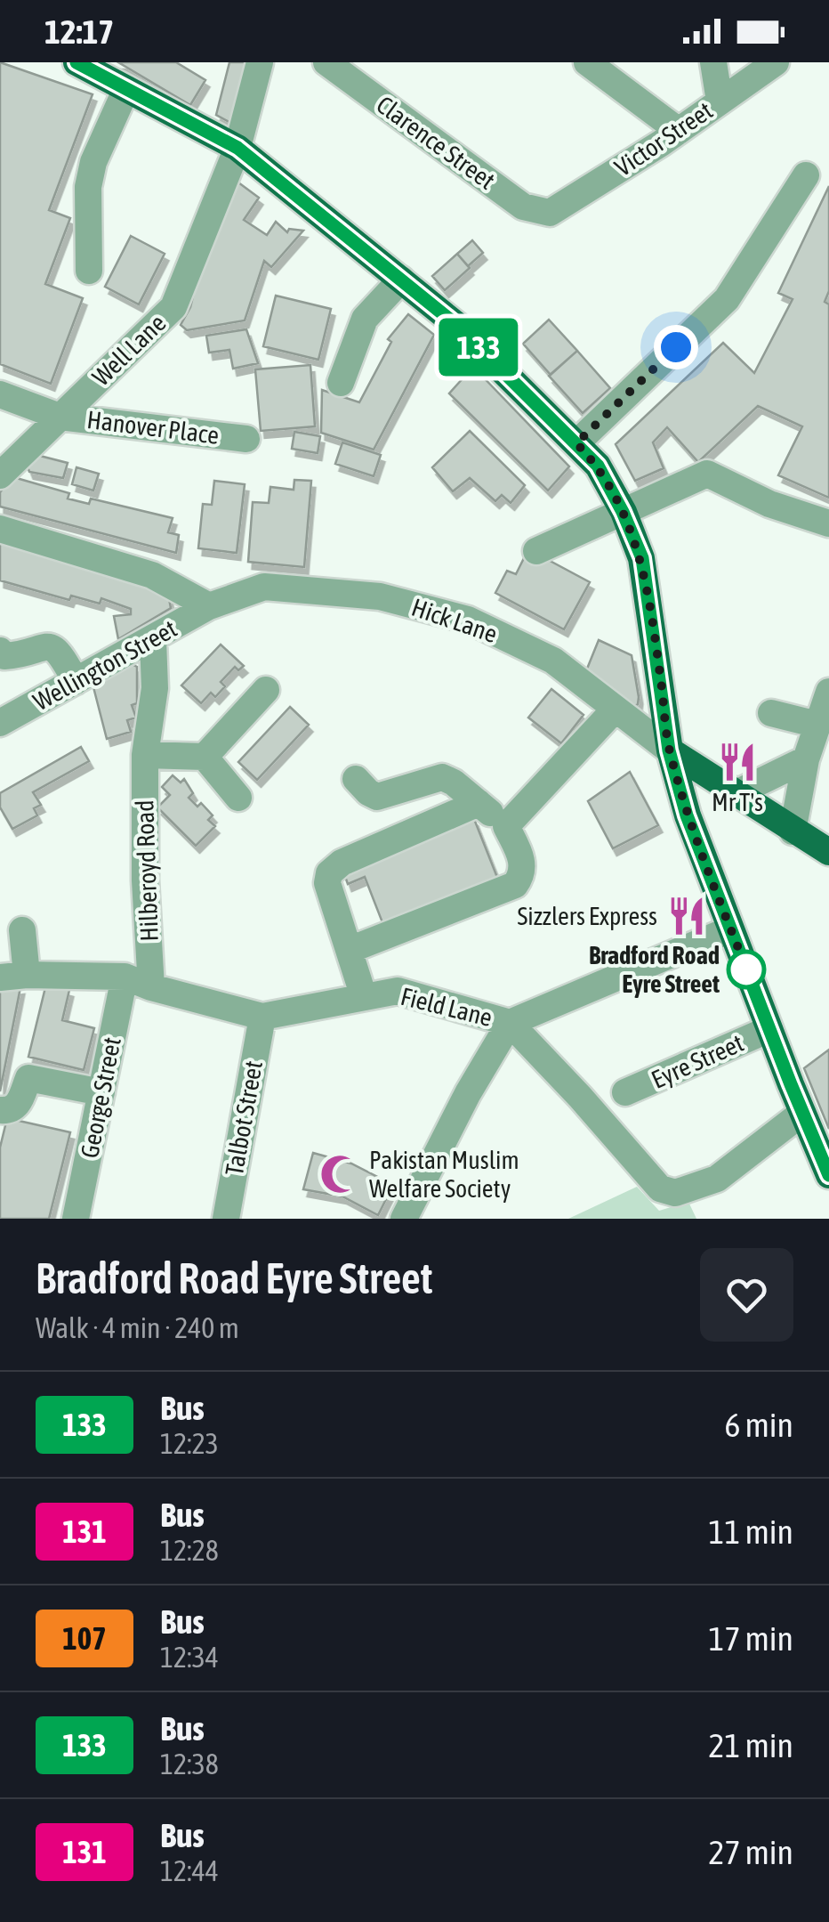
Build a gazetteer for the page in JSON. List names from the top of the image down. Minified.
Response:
{"streets":{"street":["Victor Street","Clarence Street","Well Lane","Hanover Place","Hick Lane","Wellington Street","Hilberoyd Road","Field Lane","Eyre Street","George Street","Talbot Street"]},"crossings":[["Victor Street","Clarence Street"],["Well Lane","Hanover Place"],["Hick Lane","Wellington Street"],["Wellington Street","Hilberoyd Road"],["Hilberoyd Road","Field Lane"],["Field Lane","George Street"],["Field Lane","Talbot Street"]],"places":{"restaurant":["Mr T's","Sizzlers Express"],"other":["Bradford Road Eyre Street"],"mosque":["Pakistan Muslim Welfare Society"]},"lines":["bus line 133"],"page":{"status":"12:17","on_map":"133","heading":["Bradford Road Eyre Street","Walk · 4 min · 240 m"],"list":[{"mark":"133","name":"Bus","note":"12:23","value":"6 min"},{"mark":"131","name":"Bus","note":"12:28","value":"11 min"},{"mark":"107","name":"Bus","note":"12:34","value":"17 min"},{"mark":"133","name":"Bus","note":"12:38","value":"21 min"},{"mark":"131","name":"Bus","note":"12:44","value":"27 min"}]}}
